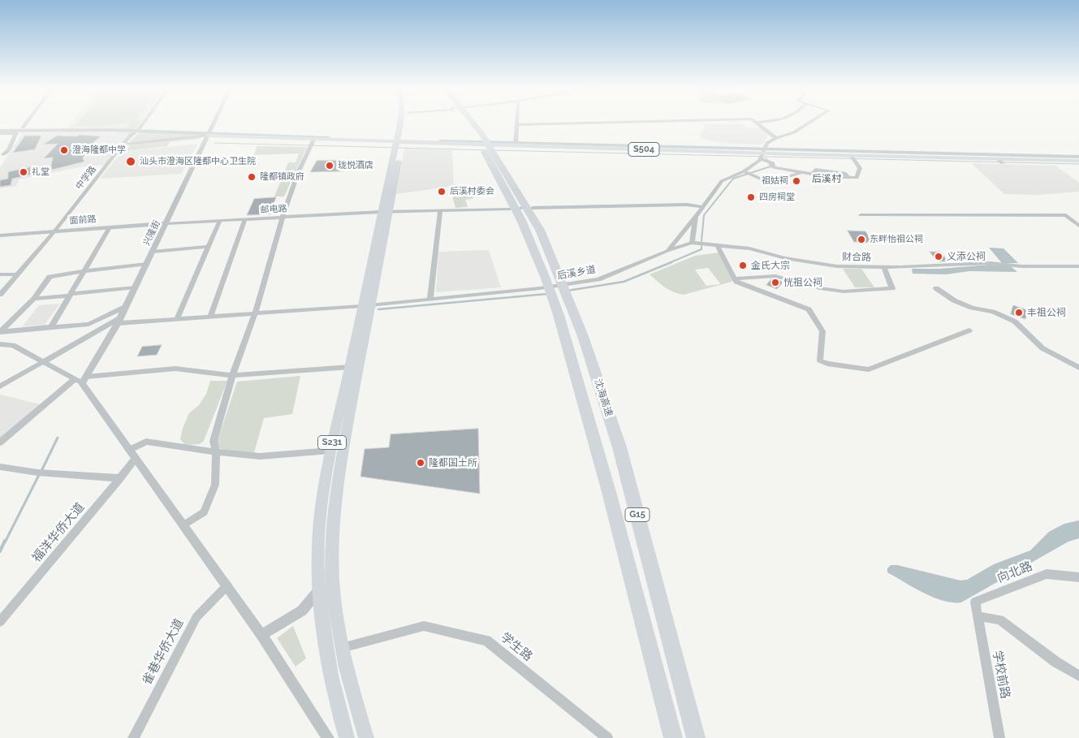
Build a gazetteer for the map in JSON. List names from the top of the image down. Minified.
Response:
{"streets":{"highway":["沈海高速","G15"],"main road":["S504","S231"],"street":["中学路","邮电路","面前路","兴隆街","财合路","后溪乡道","福洋华侨大道","向北路","学生路","雀巷华侨大道","学校前路"]},"crossings":[["S504","兴隆街"],["S504","后溪乡道"],["S504","S231"],["中学路","面前路"],["邮电路","面前路"],["邮电路","兴隆街"],["邮电路","S231"],["面前路","兴隆街"],["后溪乡道","S231"],["S231","学生路"],["向北路","学校前路"]],"districts":["后溪村"],"places":["澄海隆都中学","汕头市澄海区隆都中心卫生院","珑悦酒店","礼堂","隆都镇政府","祖姑祠","后溪村委会","四房祠堂","东畔怡祖公祠","义添公祠","金氏大宗","恍祖公祠","丰祖公祠","隆都国土所"]}
